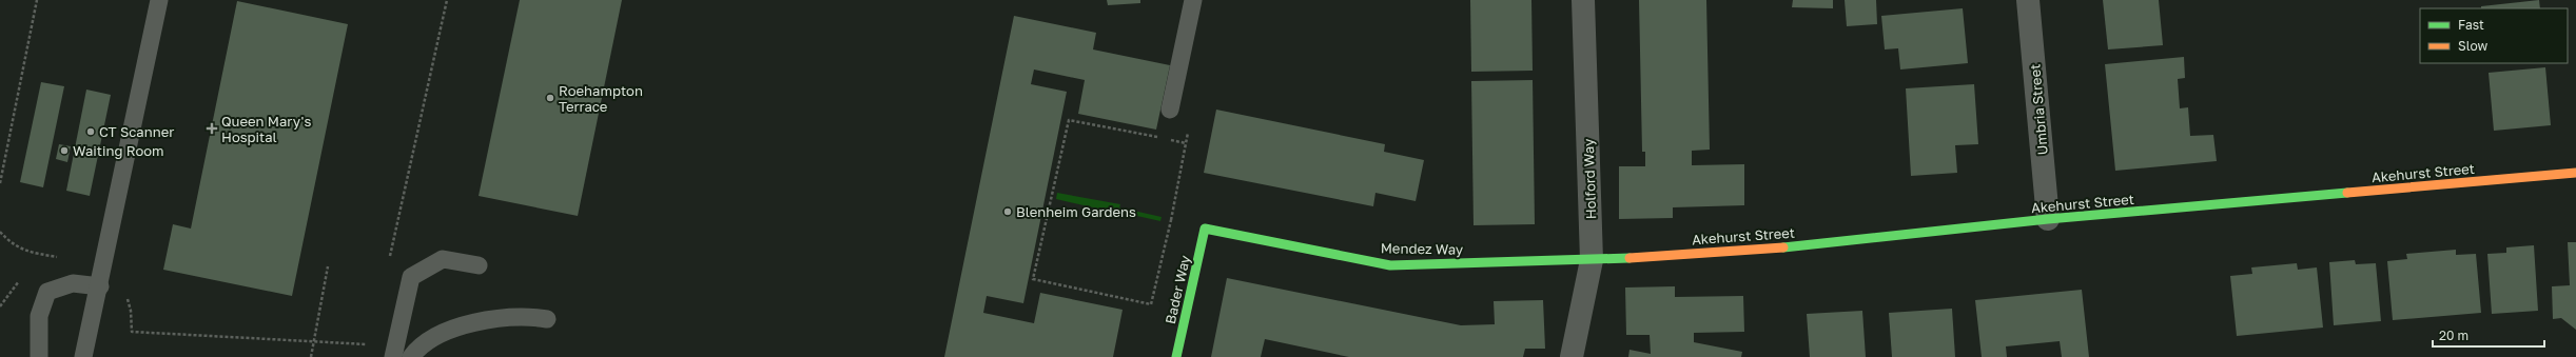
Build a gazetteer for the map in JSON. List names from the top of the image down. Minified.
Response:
{"streets":{"street":["Umbria Street","Akehurst Street","Holford Way","Mendez Way","Bader Way"]},"crossings":[["Umbria Street","Akehurst Street"],["Akehurst Street","Holford Way"],["Akehurst Street","Mendez Way"],["Holford Way","Mendez Way"],["Mendez Way","Bader Way"]],"places":{"other":["Roehampton Terrace","CT Scanner","Waiting Room","Blenheim Gardens"],"health":["Queen Mary's Hospital"]},"legend":["Fast","Slow"],"scale_bar":"20 m"}
